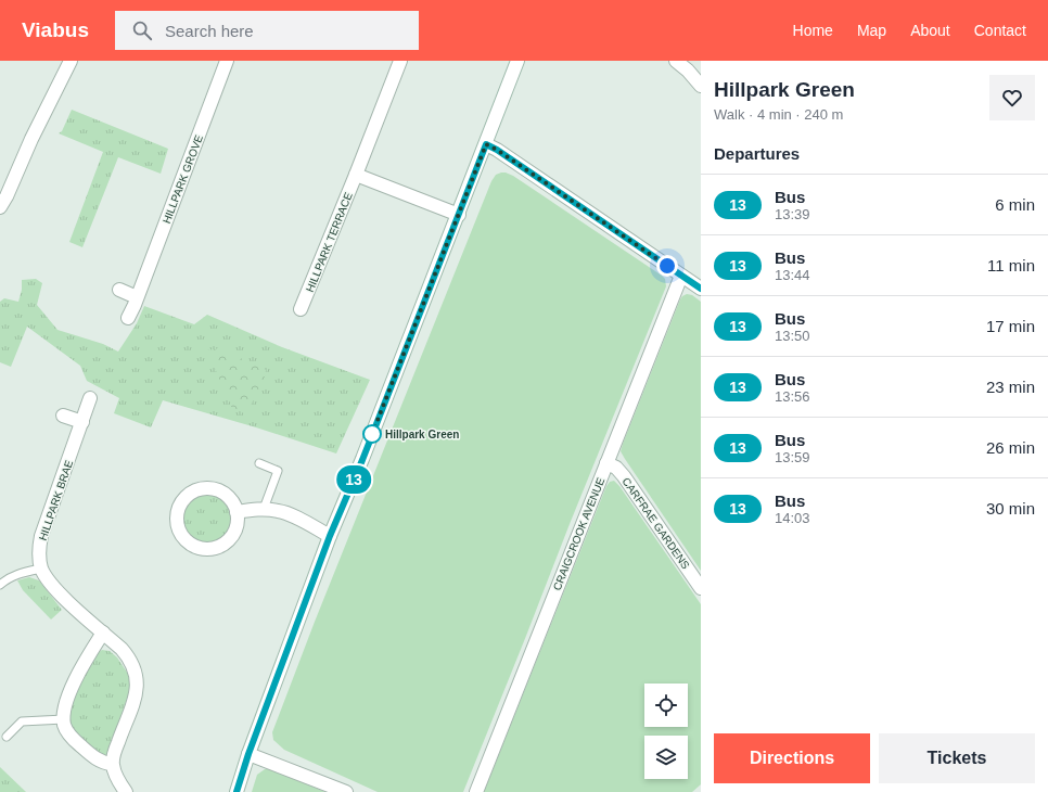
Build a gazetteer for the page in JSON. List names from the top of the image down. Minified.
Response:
{"streets":{"street":["HILLPARK GROVE","HILLPARK TERRACE","HILLPARK BRAE","CARFRAE GARDENS","CRAIGCROOK AVENUE"]},"crossings":[["CARFRAE GARDENS","CRAIGCROOK AVENUE"]],"places":["Hillpark Green"],"lines":["bus line 13"],"page":{"header":"Viabus","search":"Search here","nav":["Home","Map","About","Contact"],"on_map":"13","heading":[["Hillpark Green","Walk · 4 min · 240 m"],"Departures"],"list":[{"mark":"13","name":"Bus","note":"13:39","value":"6 min"},{"mark":"13","name":"Bus","note":"13:44","value":"11 min"},{"mark":"13","name":"Bus","note":"13:50","value":"17 min"},{"mark":"13","name":"Bus","note":"13:56","value":"23 min"},{"mark":"13","name":"Bus","note":"13:59","value":"26 min"},{"mark":"13","name":"Bus","note":"14:03","value":"30 min"}],"buttons":["Directions","Tickets"]}}
